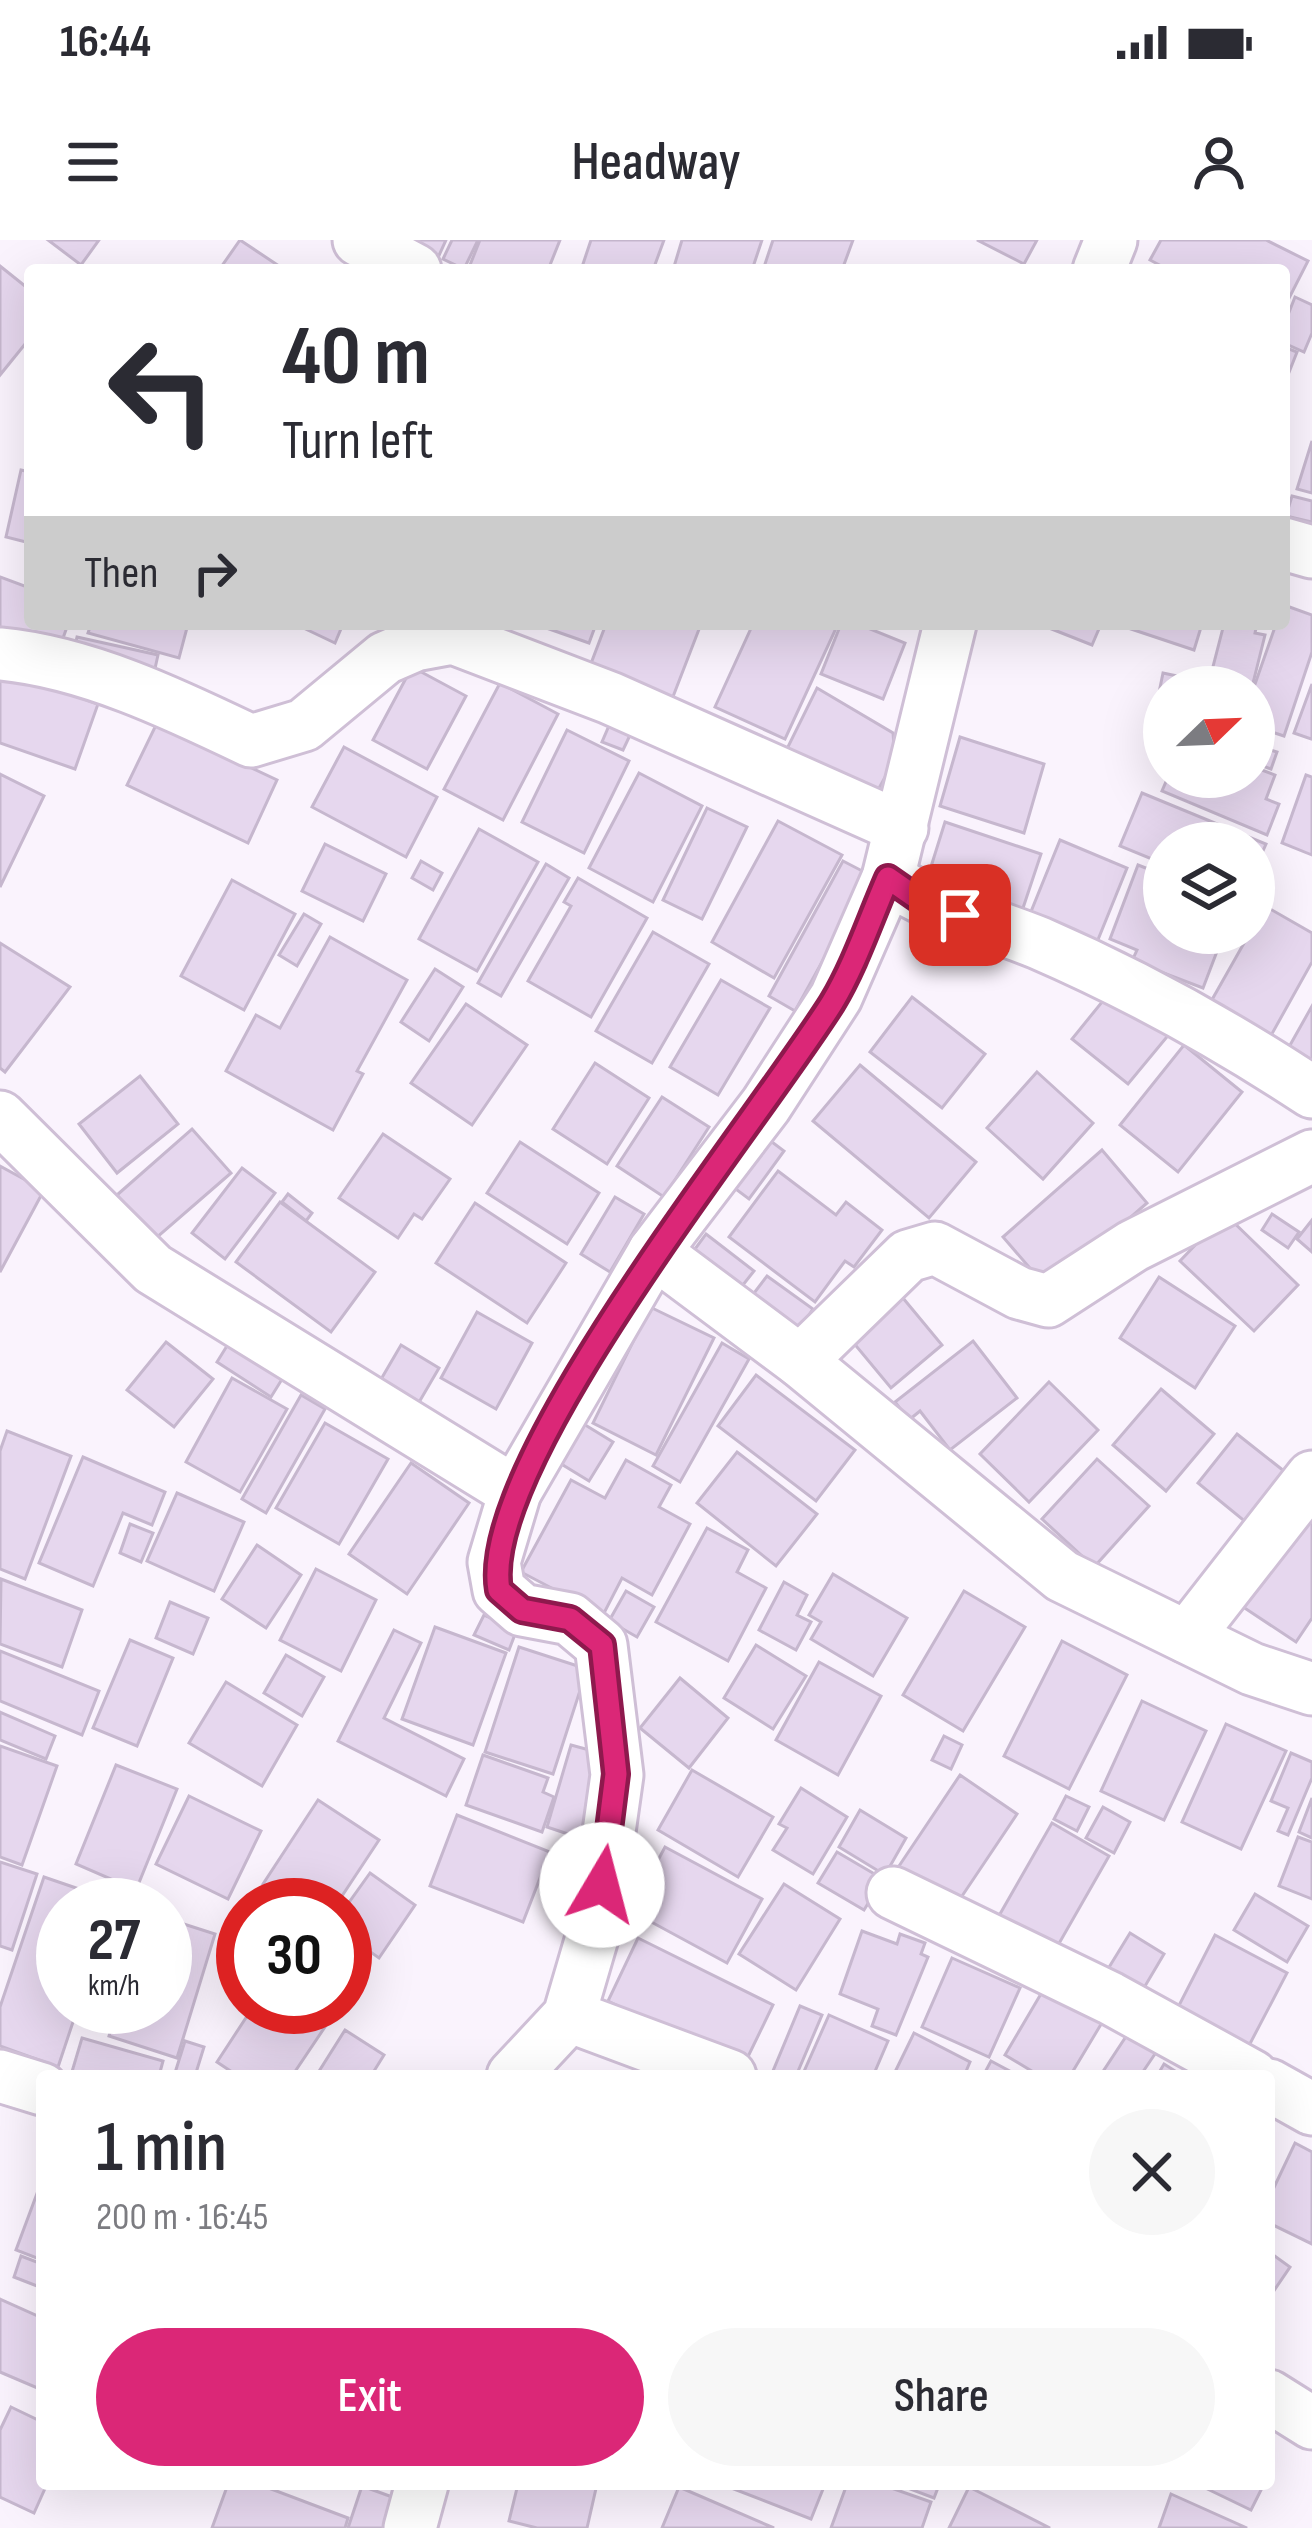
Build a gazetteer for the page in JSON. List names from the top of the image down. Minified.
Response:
{"north":"top right","page":{"status":"16:44","header":"Headway","turn":["40 m","Turn left"],"then":"Then","speed":"27 km/h","limit":"30","heading":["1 min","200 m · 16:45"],"buttons":["Exit","Share"]}}
